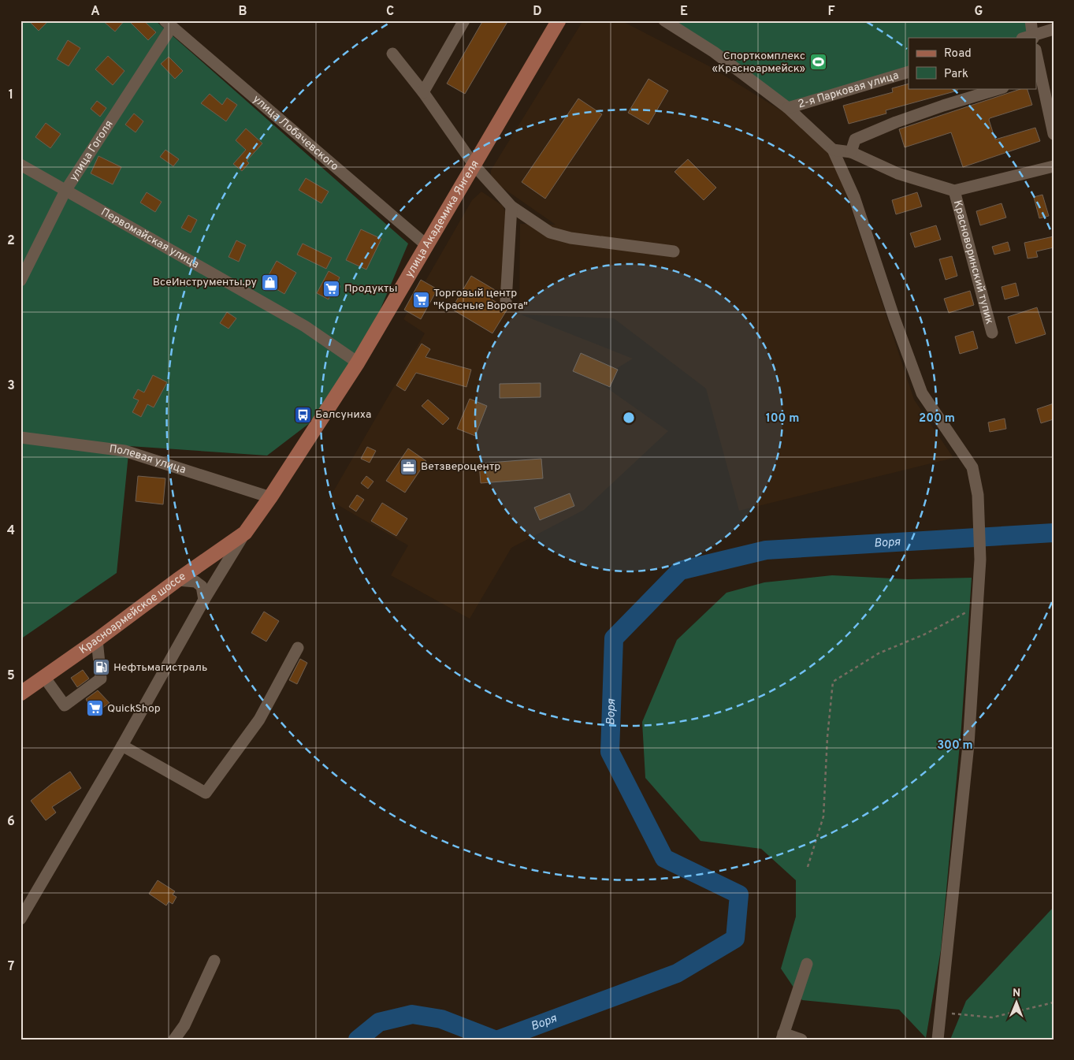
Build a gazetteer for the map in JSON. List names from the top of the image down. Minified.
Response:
{"streets":{"main road":["улица Академика Янгеля","Красноармейское шоссе"],"street":["2-я Парковая улица","улица Лобачевского","улица Гоголя","Первомайская улица","Красноворинский тупик","Полевая улица"]},"crossings":[["улица Лобачевского","улица Гоголя"],["улица Лобачевского","улица Академика Янгеля"],["улица Гоголя","Первомайская улица"],["улица Академика Янгеля","Первомайская улица"],["улица Академика Янгеля","Полевая улица"],["улица Академика Янгеля","Красноармейское шоссе"]],"water":["Воря"],"places":{"sports":["Спорткомплекс «Красноармейск»"],"shop":["ВсеИнструменты.ру"],"supermarket":["Продукты","Торговый центр \"Красные Ворота\"","QuickShop"],"bus stop":["Балсуниха"],"office":["Ветзвероцентр"],"fuel station":["Нефтьмагистраль"]},"legend":["Road","Park"],"north":"top","grid":{"columns":["A","B","C","D","E","F","G"],"rows":["1","2","3","4","5","6","7"]},"rings":["100 m","200 m","300 m"]}
